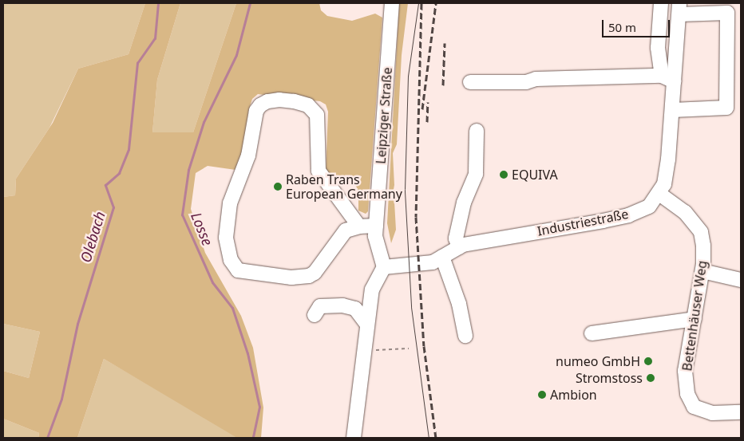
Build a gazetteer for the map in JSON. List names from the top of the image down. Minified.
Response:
{"streets":{"street":["Leipziger Straße","Industriestraße","Bettenhäuser Weg"]},"crossings":[["Leipziger Straße","Industriestraße"],["Industriestraße","Bettenhäuser Weg"]],"water":["Losse","Olebach"],"places":["EQUIVA","Raben Trans European Germany","numeo GmbH","Stromstoss","Ambion"],"scale_bar":"50 m"}
